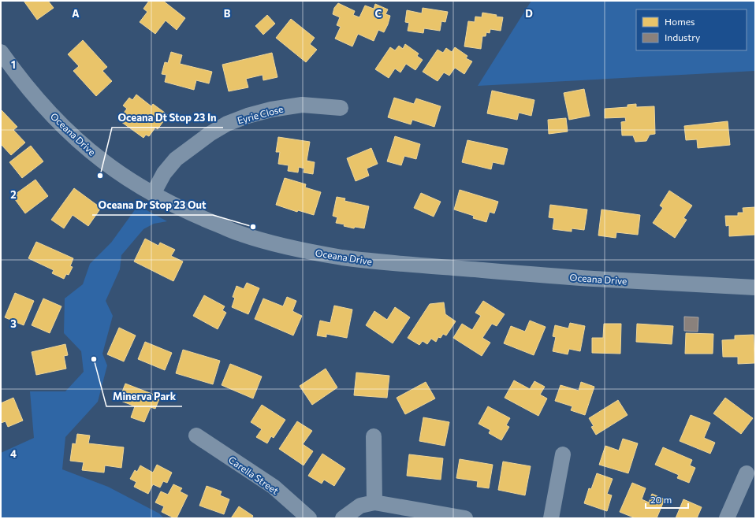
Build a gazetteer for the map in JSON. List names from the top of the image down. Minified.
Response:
{"streets":{"street":["Eyrie Close","Oceana Drive","Carella Street"]},"crossings":[["Eyrie Close","Oceana Drive"]],"places":["Oceana Dt Stop 23 In","Oceana Dr Stop 23 Out","Minerva Park"],"legend":["Homes","Industry"],"scale_bar":"20 m","grid":{"columns":["A","B","C","D"],"rows":["1","2","3","4"]}}
